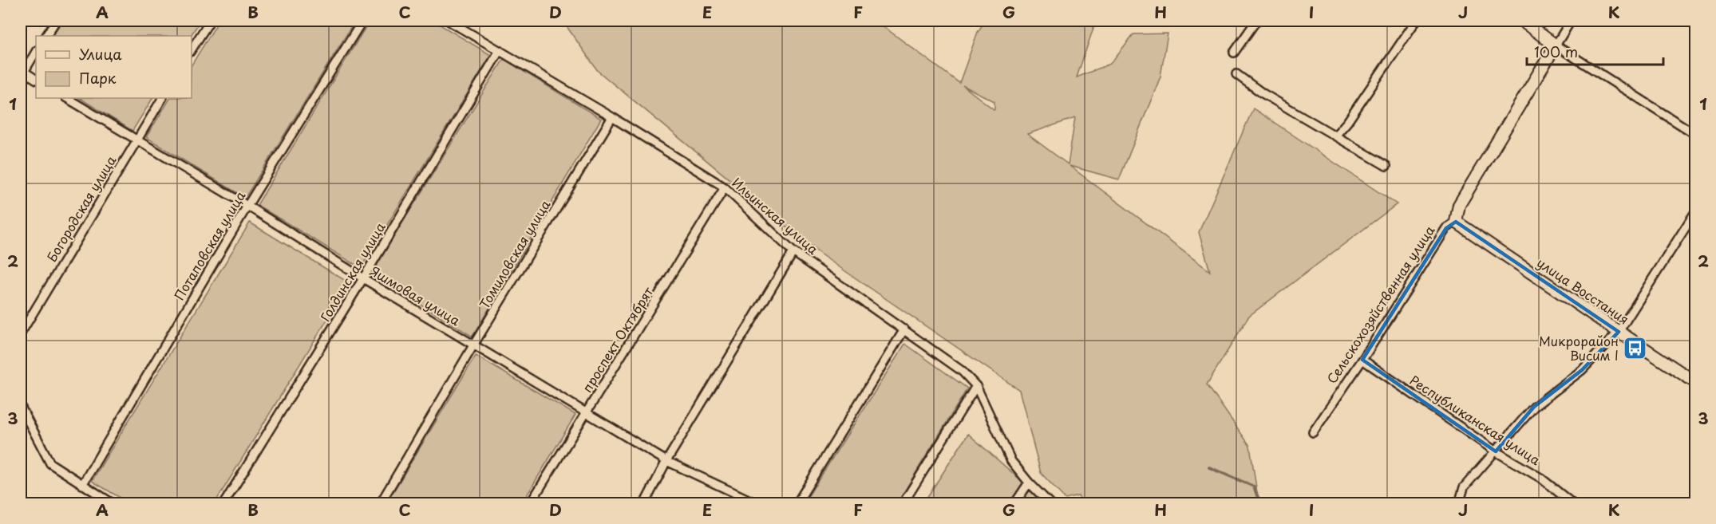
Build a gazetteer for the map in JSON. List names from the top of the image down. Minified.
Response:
{"streets":{"street":["Богородская улица","Ильинская улица","Потаповская улица","Томиловская улица","Голдинская улица","улица Восстания","Яшмовая улица","Сельскохозяйственная улица","проспект Октябрят","Республиканская улица"]},"crossings":[["Богородская улица","Яшмовая улица"],["Ильинская улица","Томиловская улица"],["Ильинская улица","Голдинская улица"],["Ильинская улица","проспект Октябрят"],["Потаповская улица","Яшмовая улица"],["Томиловская улица","Яшмовая улица"],["Голдинская улица","Яшмовая улица"],["улица Восстания","Сельскохозяйственная улица"],["Яшмовая улица","проспект Октябрят"],["Сельскохозяйственная улица","Республиканская улица"]],"places":{"bus stop":["Микрорайон Висим I"]},"legend":["Улица","Парк"],"scale_bar":"100 m","grid":{"columns":["A","B","C","D","E","F","G","H","I","J","K"],"rows":["1","2","3"]}}
